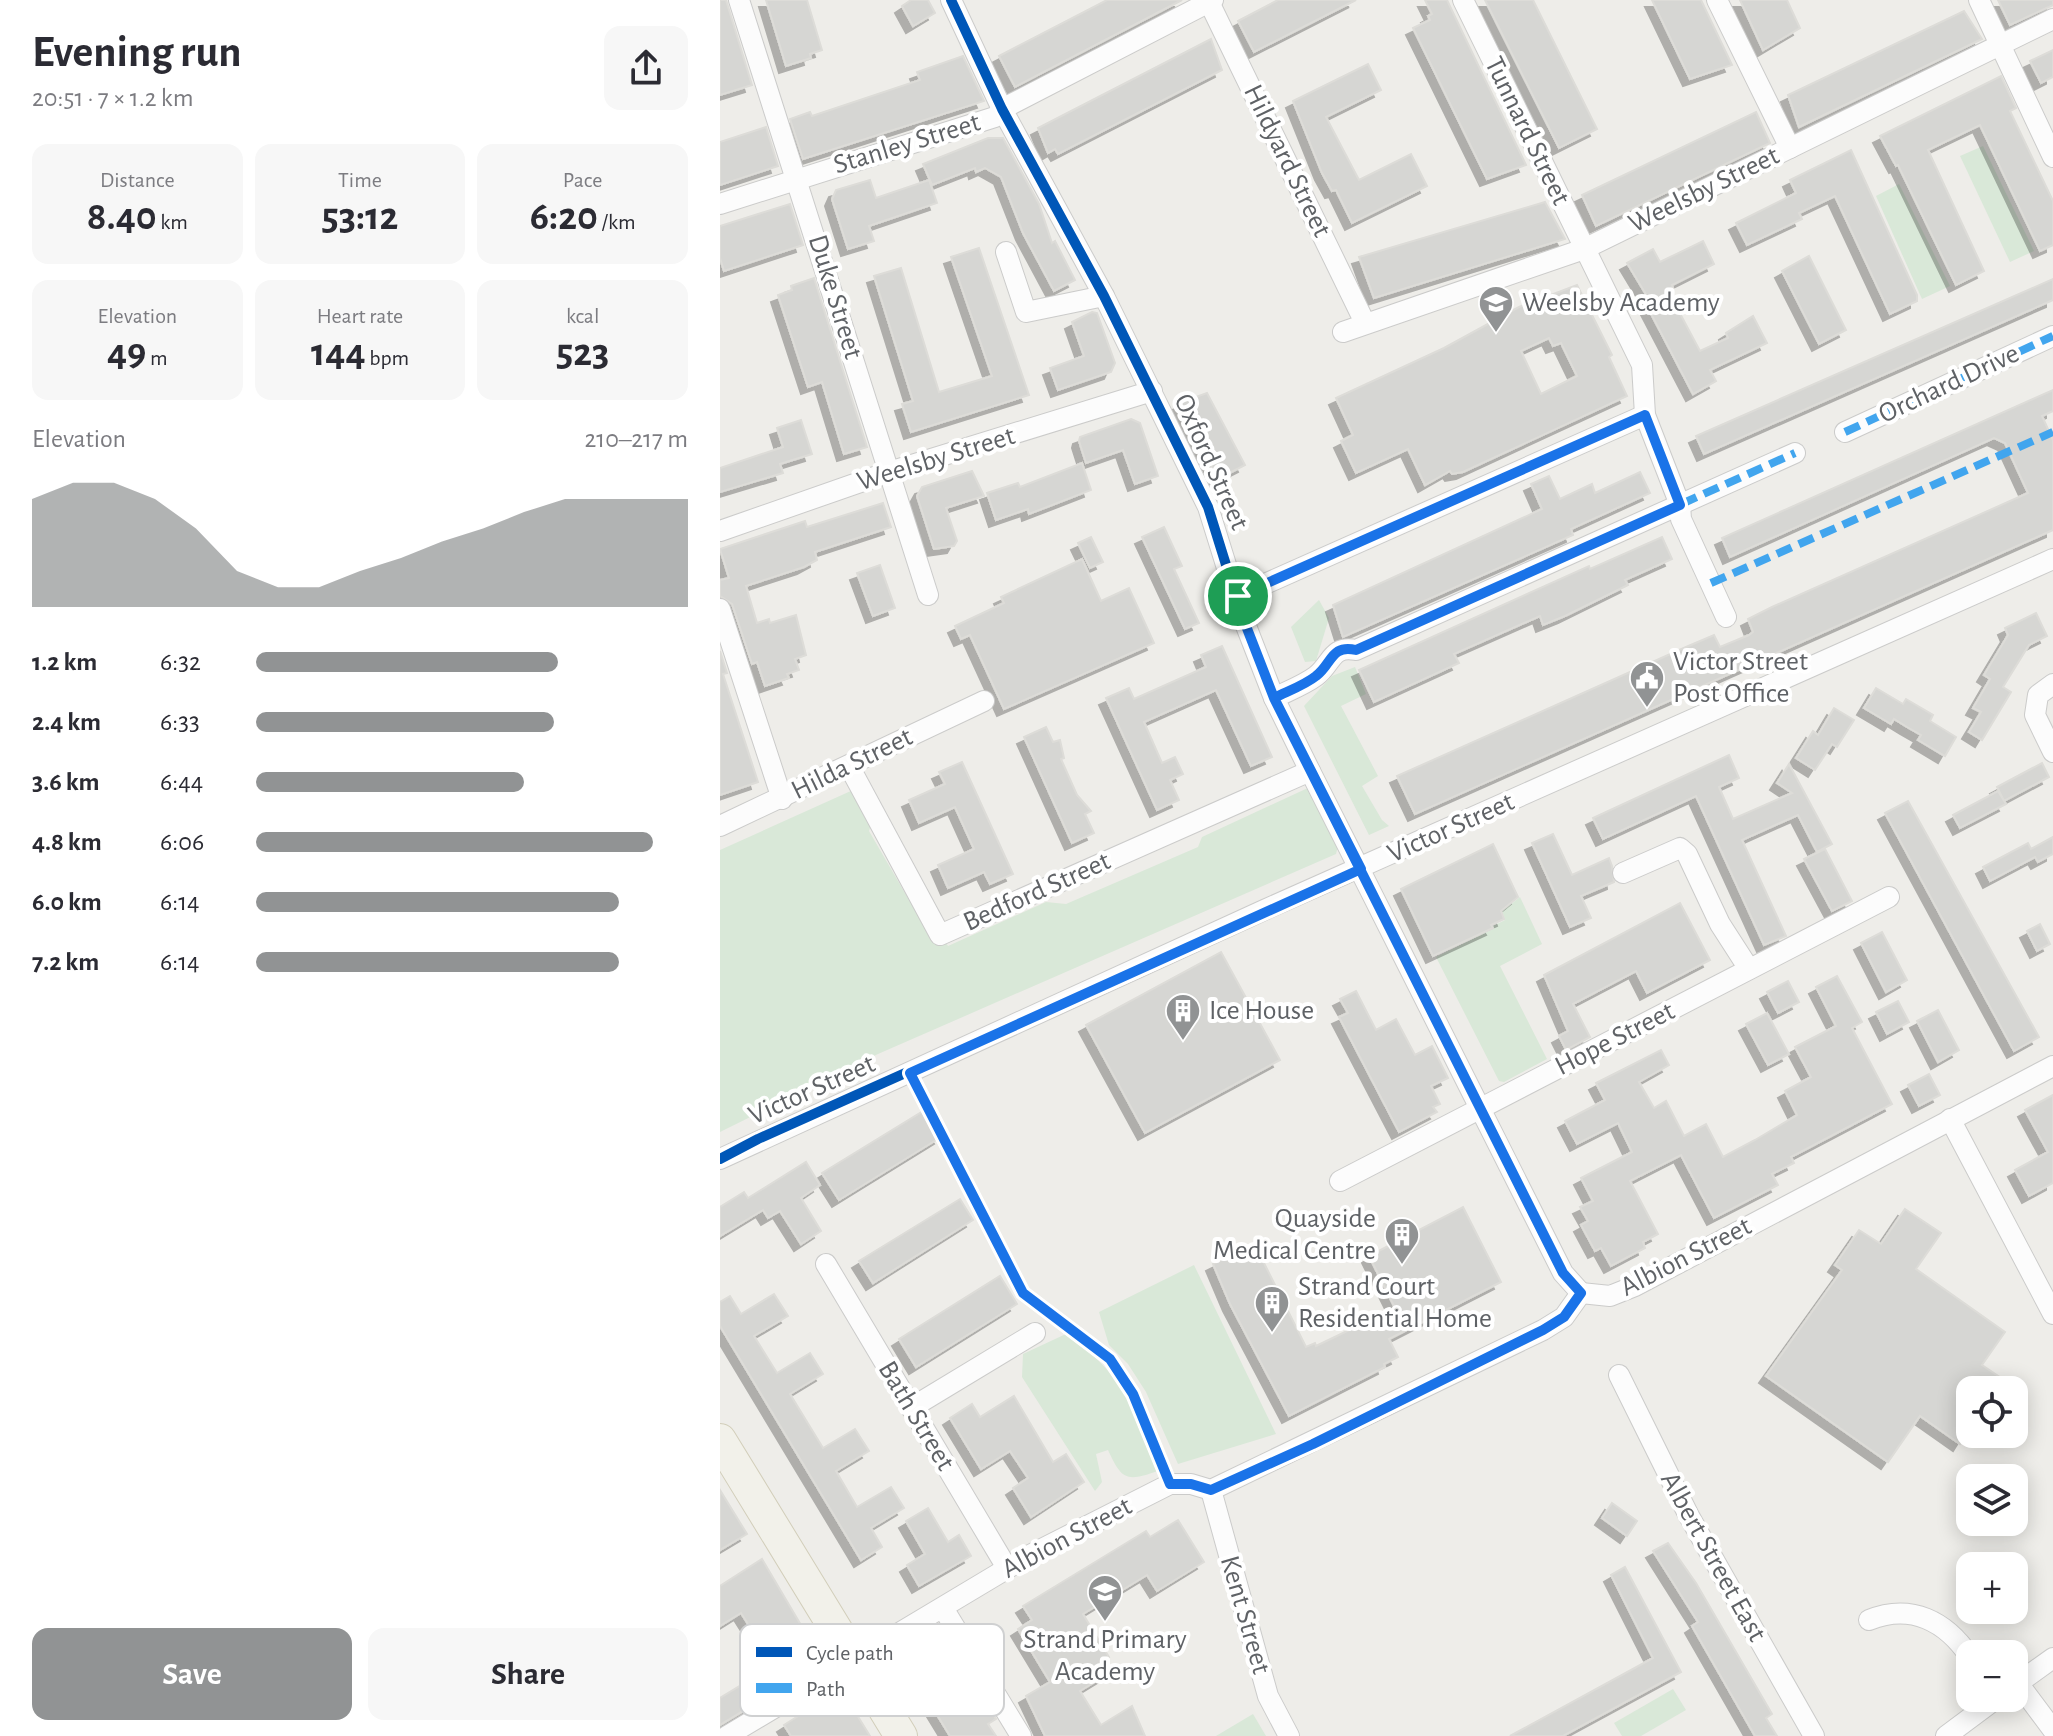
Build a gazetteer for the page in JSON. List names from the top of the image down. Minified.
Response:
{"streets":{"street":["Tunnard Street","Stanley Street","Hildyard Street","Weelsby Street","Duke Street","Orchard Drive","Oxford Street","Hilda Street","Victor Street","Bedford Street","Hope Street","Albion Street","Bath Street","Albert Street East","Kent Street"]},"crossings":[["Tunnard Street","Weelsby Street"],["Stanley Street","Hildyard Street"],["Stanley Street","Duke Street"],["Stanley Street","Oxford Street"],["Hildyard Street","Weelsby Street"],["Weelsby Street","Duke Street"],["Weelsby Street","Oxford Street"],["Oxford Street","Victor Street"],["Oxford Street","Bedford Street"],["Oxford Street","Hope Street"],["Oxford Street","Albion Street"],["Hilda Street","Bedford Street"],["Albion Street","Bath Street"],["Albion Street","Kent Street"]],"places":{"school or university":["Weelsby Academy","Strand Primary Academy"],"public building":["Victor Street Post Office"],"building":["Ice House","Quayside Medical Centre","Strand Court Residential Home"]},"legend":["Cycle path","Path"],"page":{"heading":["Evening run","20:51 · 7 × 1.2 km"],"stats":[["Distance","8.40 km"],["Time","53:12"],["Pace","6:20 /km"],["Elevation","49 m"],["Heart rate","144 bpm"],["kcal","523"]],"chart":["Elevation","210–217 m"],"list":[{"name":"1.2 km","note":"6:32"},{"name":"2.4 km","note":"6:33"},{"name":"3.6 km","note":"6:44"},{"name":"4.8 km","note":"6:06"},{"name":"6.0 km","note":"6:14"},{"name":"7.2 km","note":"6:14"}],"map_buttons":["+","−"],"buttons":["Save","Share"]}}
